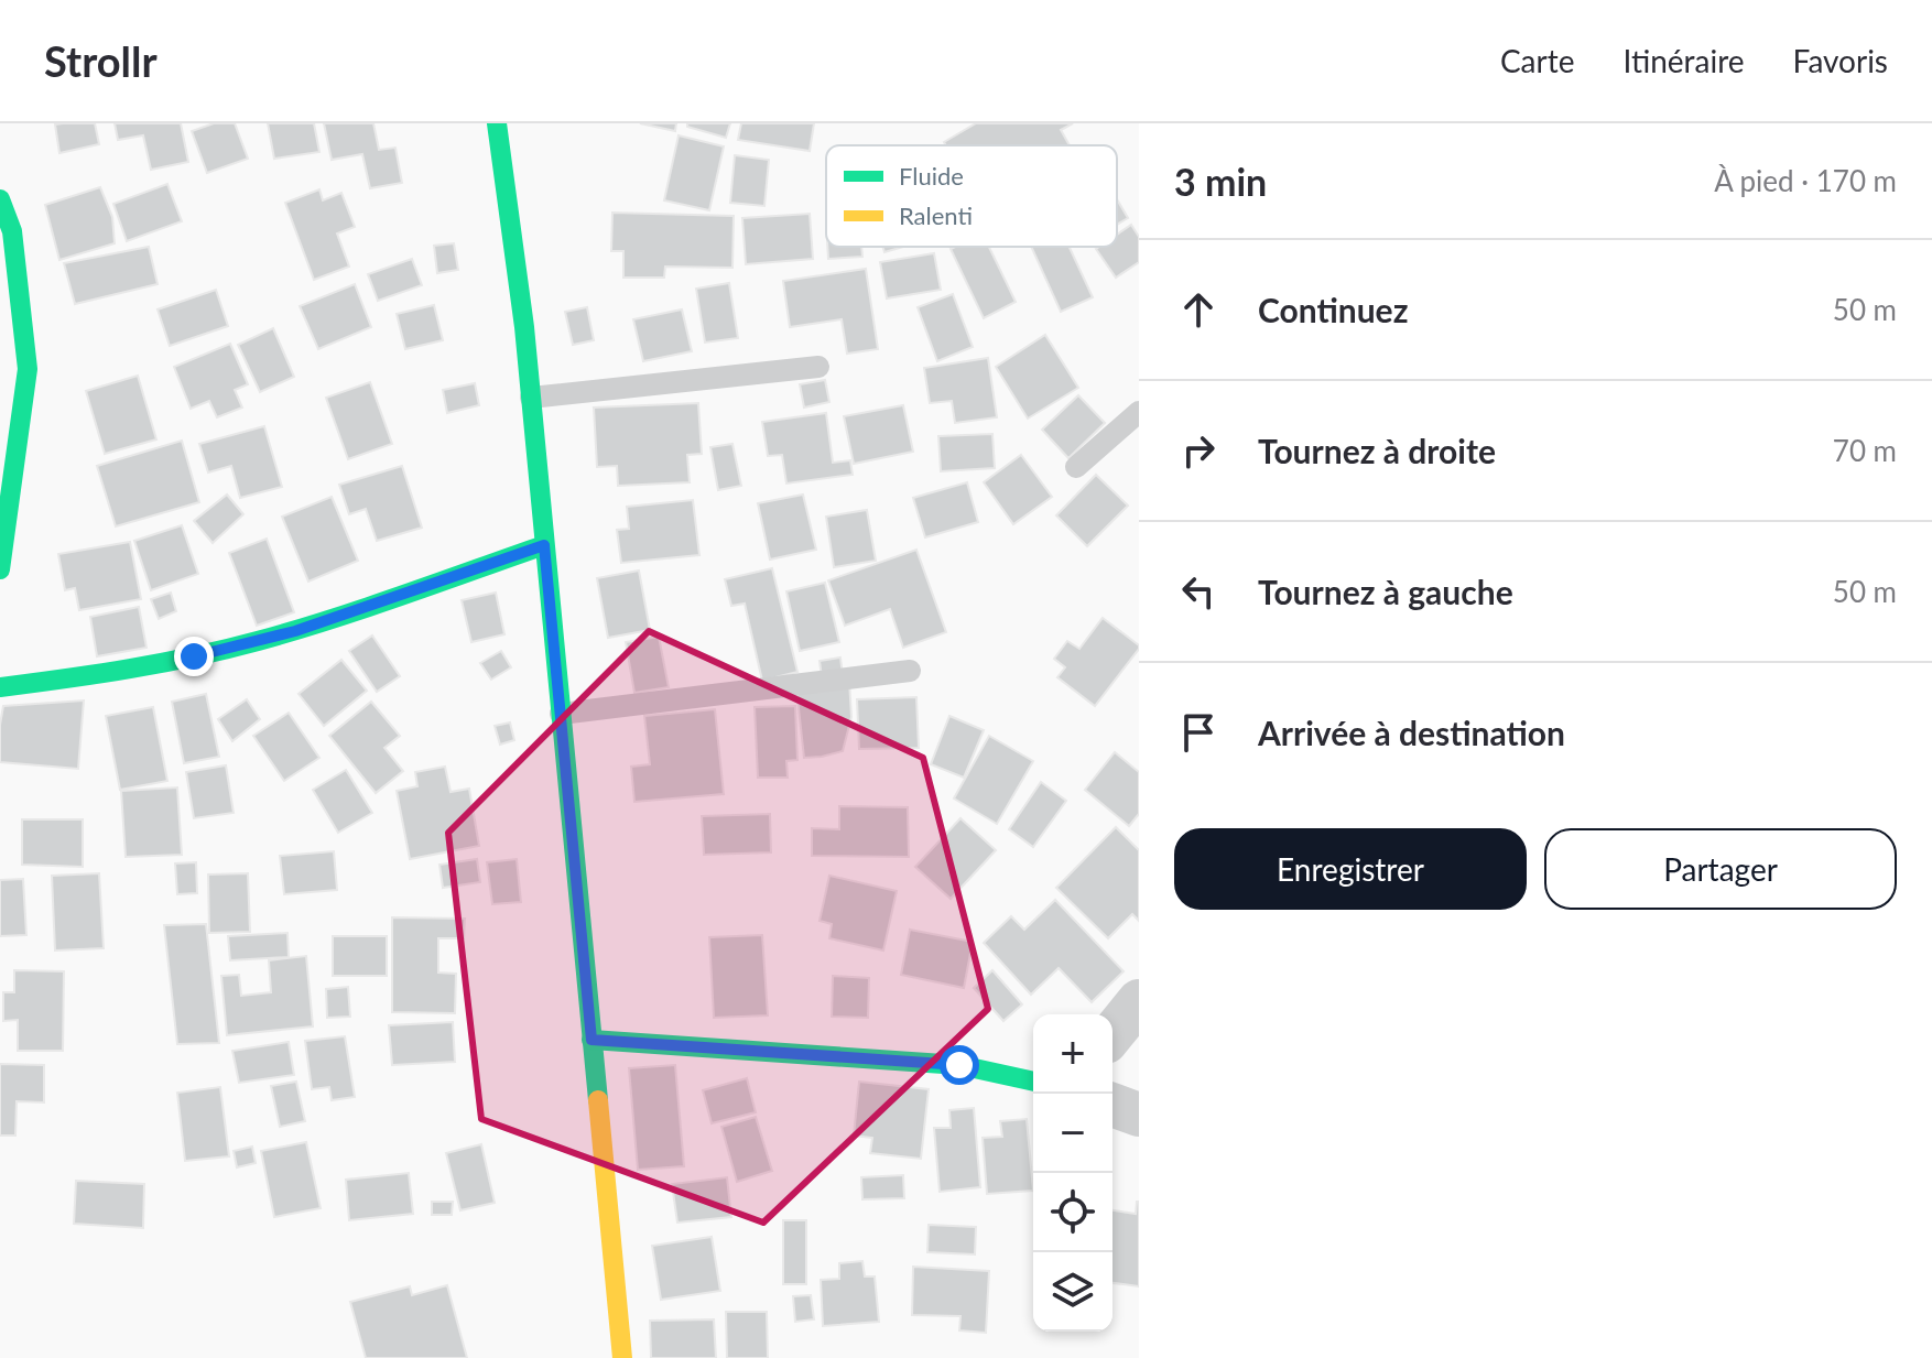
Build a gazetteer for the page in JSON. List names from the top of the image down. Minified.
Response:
{"legend":["Fluide","Ralenti"],"page":{"header":"Strollr","nav":["Carte","Itinéraire","Favoris"],"heading":["3 min","À pied · 170 m"],"list":[["Continuez","50 m"],["Tournez à droite","70 m"],["Tournez à gauche","50 m"],"Arrivée à destination"],"buttons":["Enregistrer","Partager"],"map_buttons":["+","−"]}}
